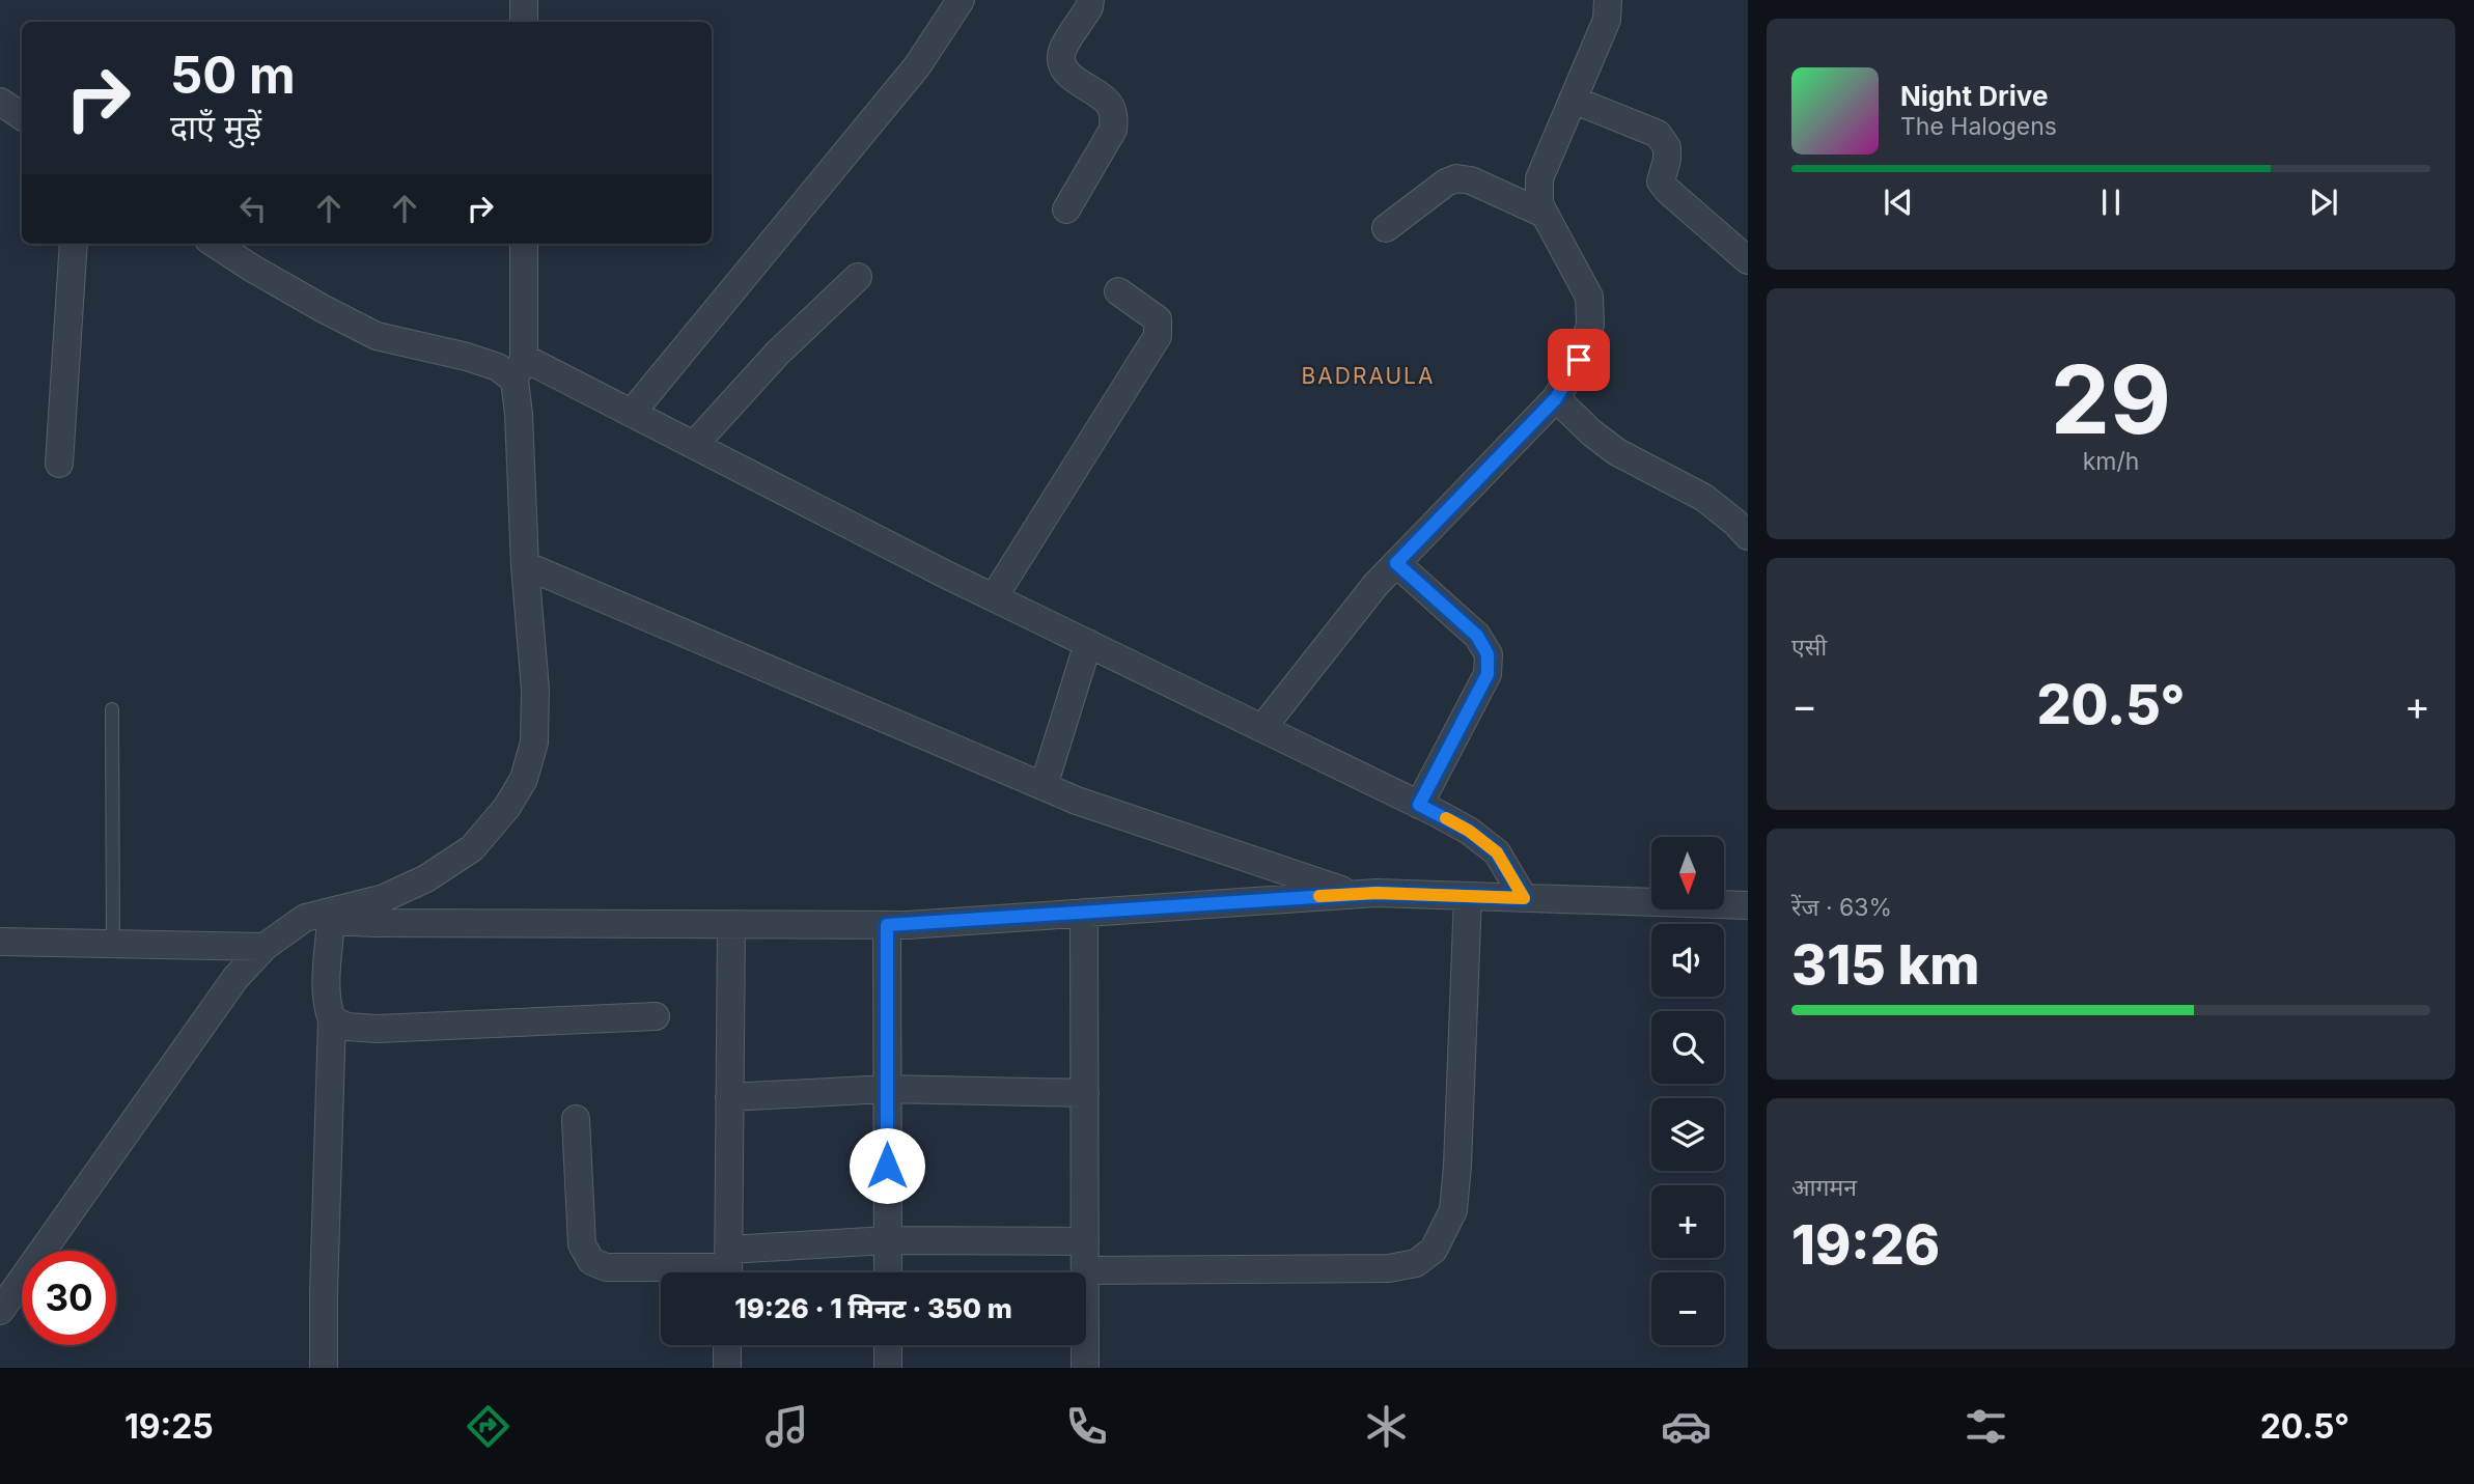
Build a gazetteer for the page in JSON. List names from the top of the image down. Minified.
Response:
{"districts":["BADRAULA"],"north":"bottom","page":{"turn":["50 m","दाएँ मुड़ें"],"song":["Night Drive","The Halogens"],"tile":[["29","km/h"],"एसी",["रेंज · 63%","315 km"],["आगमन","19:26"]],"heat":["−","20.5°","+"],"map_buttons":["+","−"],"limit":"30","trip":"19:26 · 1 मिनट · 350 m","tabs":["19:25","20.5°"]}}
